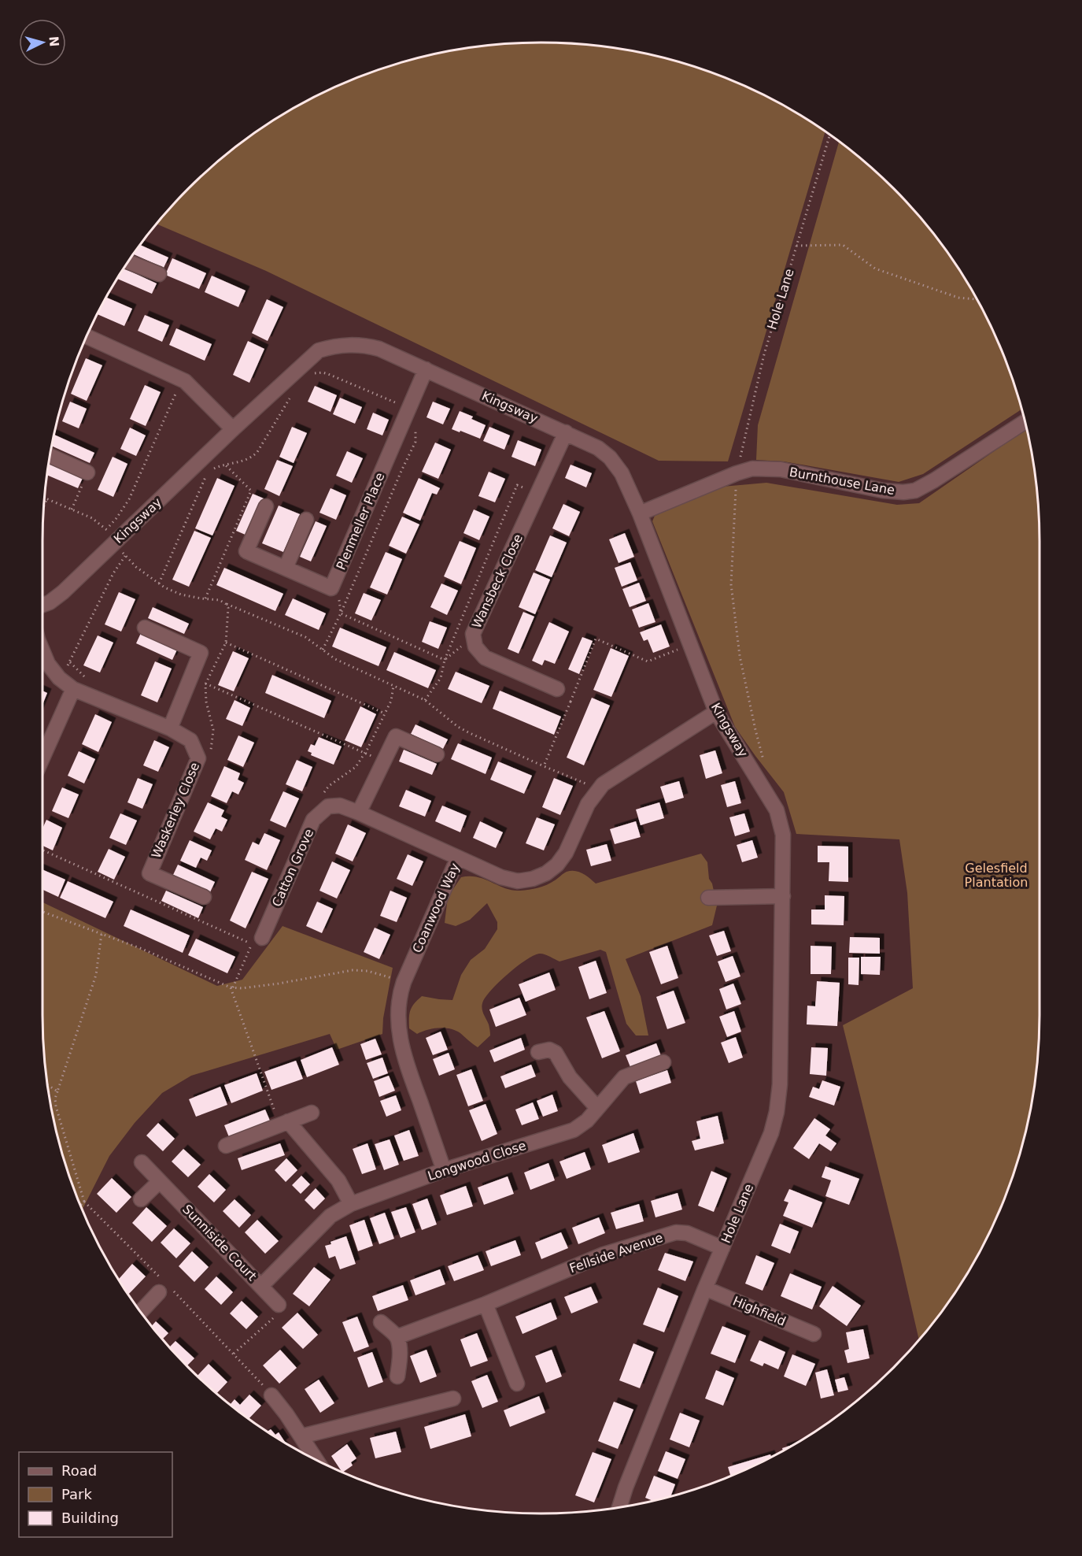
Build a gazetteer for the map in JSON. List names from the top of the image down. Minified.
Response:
{"streets":{"street":["Hole Lane","Kingsway","Burnthouse Lane","Plenmeller Place","Wansbeck Close","Waskerley Close","Catton Grove","Coanwood Way","Longwood Close","Sunniside Court","Fellside Avenue","Highfield"]},"crossings":[["Hole Lane","Kingsway"],["Hole Lane","Burnthouse Lane"],["Hole Lane","Fellside Avenue"],["Hole Lane","Highfield"],["Kingsway","Burnthouse Lane"],["Kingsway","Plenmeller Place"],["Kingsway","Wansbeck Close"],["Kingsway","Coanwood Way"],["Catton Grove","Coanwood Way"],["Coanwood Way","Longwood Close"],["Longwood Close","Sunniside Court"]],"parks":["Gelesfield Plantation"],"legend":["Road","Park","Building"],"north":"right"}
